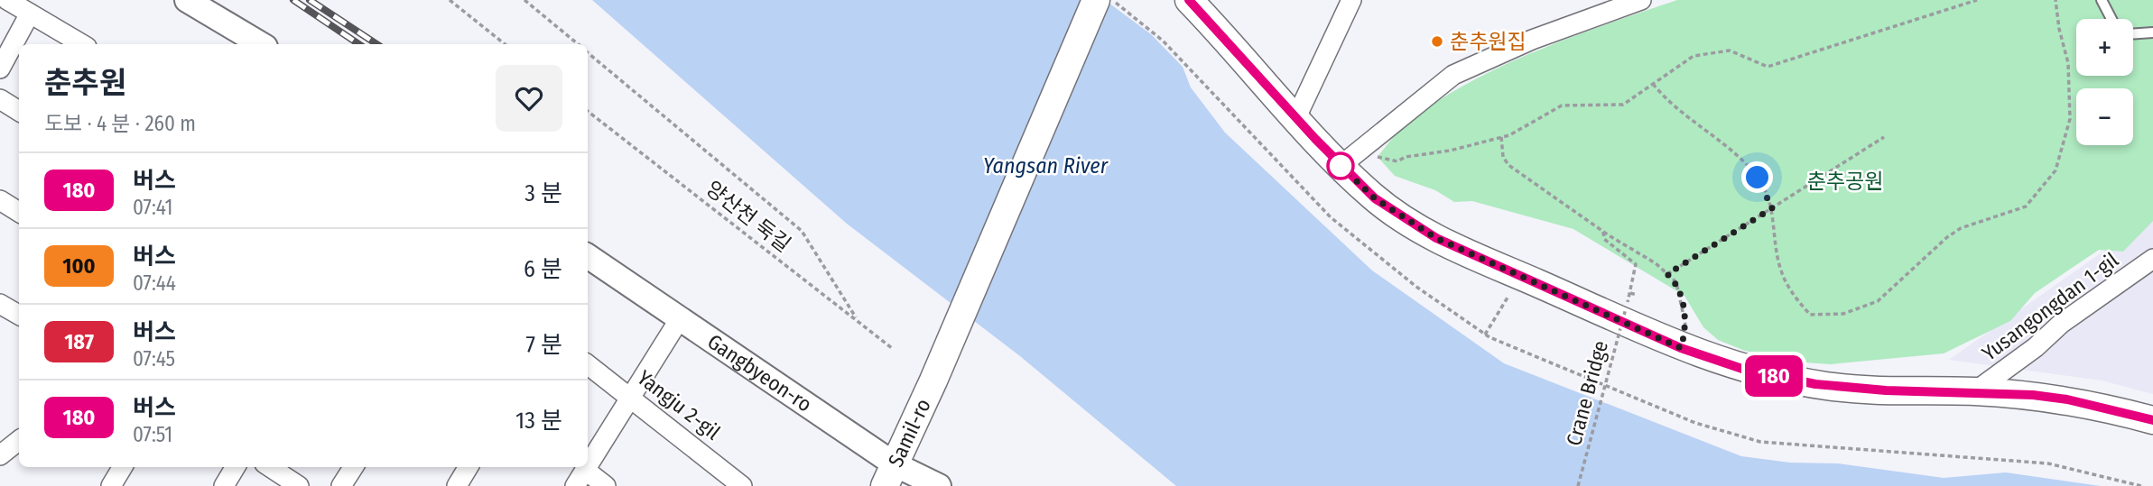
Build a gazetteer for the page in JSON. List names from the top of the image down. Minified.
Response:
{"streets":{"main road":["Samil-ro"],"street":["Yusangongdan 1-gil","Gangbyeon-ro","Yangju 2-gil"],"path":["양산천 둑길","Crane Bridge"]},"crossings":[["Gangbyeon-ro","Samil-ro"]],"water":["Yangsan River"],"parks":["춘추공원"],"places":["춘추원집"],"lines":["bus line 180"],"page":{"on_map":"180","map_buttons":["+","−"],"heading":["춘추원","도보 · 4 분 · 260 m"],"list":[{"mark":"180","name":"버스","note":"07:41","value":"3 분"},{"mark":"100","name":"버스","note":"07:44","value":"6 분"},{"mark":"187","name":"버스","note":"07:45","value":"7 분"},{"mark":"180","name":"버스","note":"07:51","value":"13 분"}]}}
